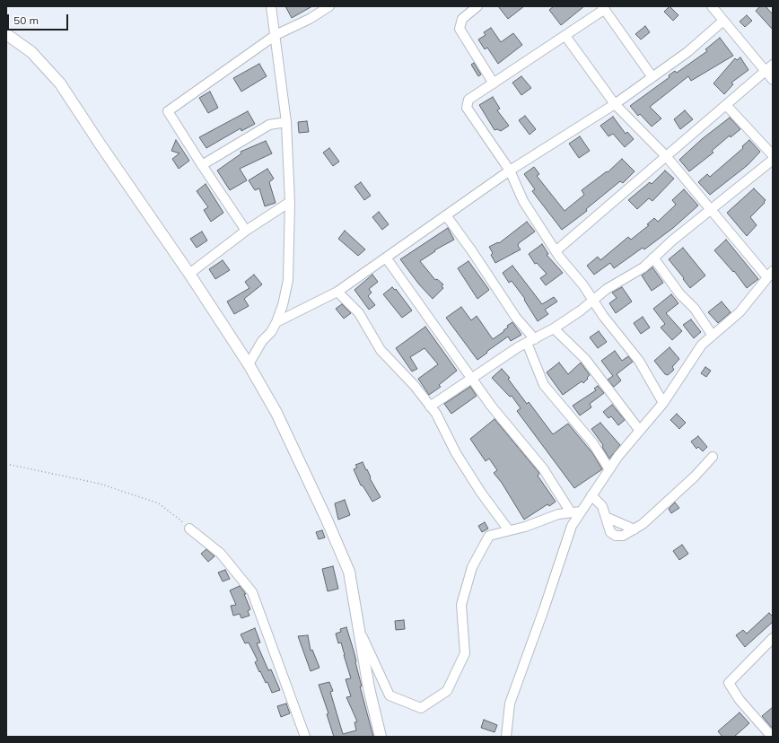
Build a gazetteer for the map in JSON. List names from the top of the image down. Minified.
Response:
{"scale_bar":"50 m"}
